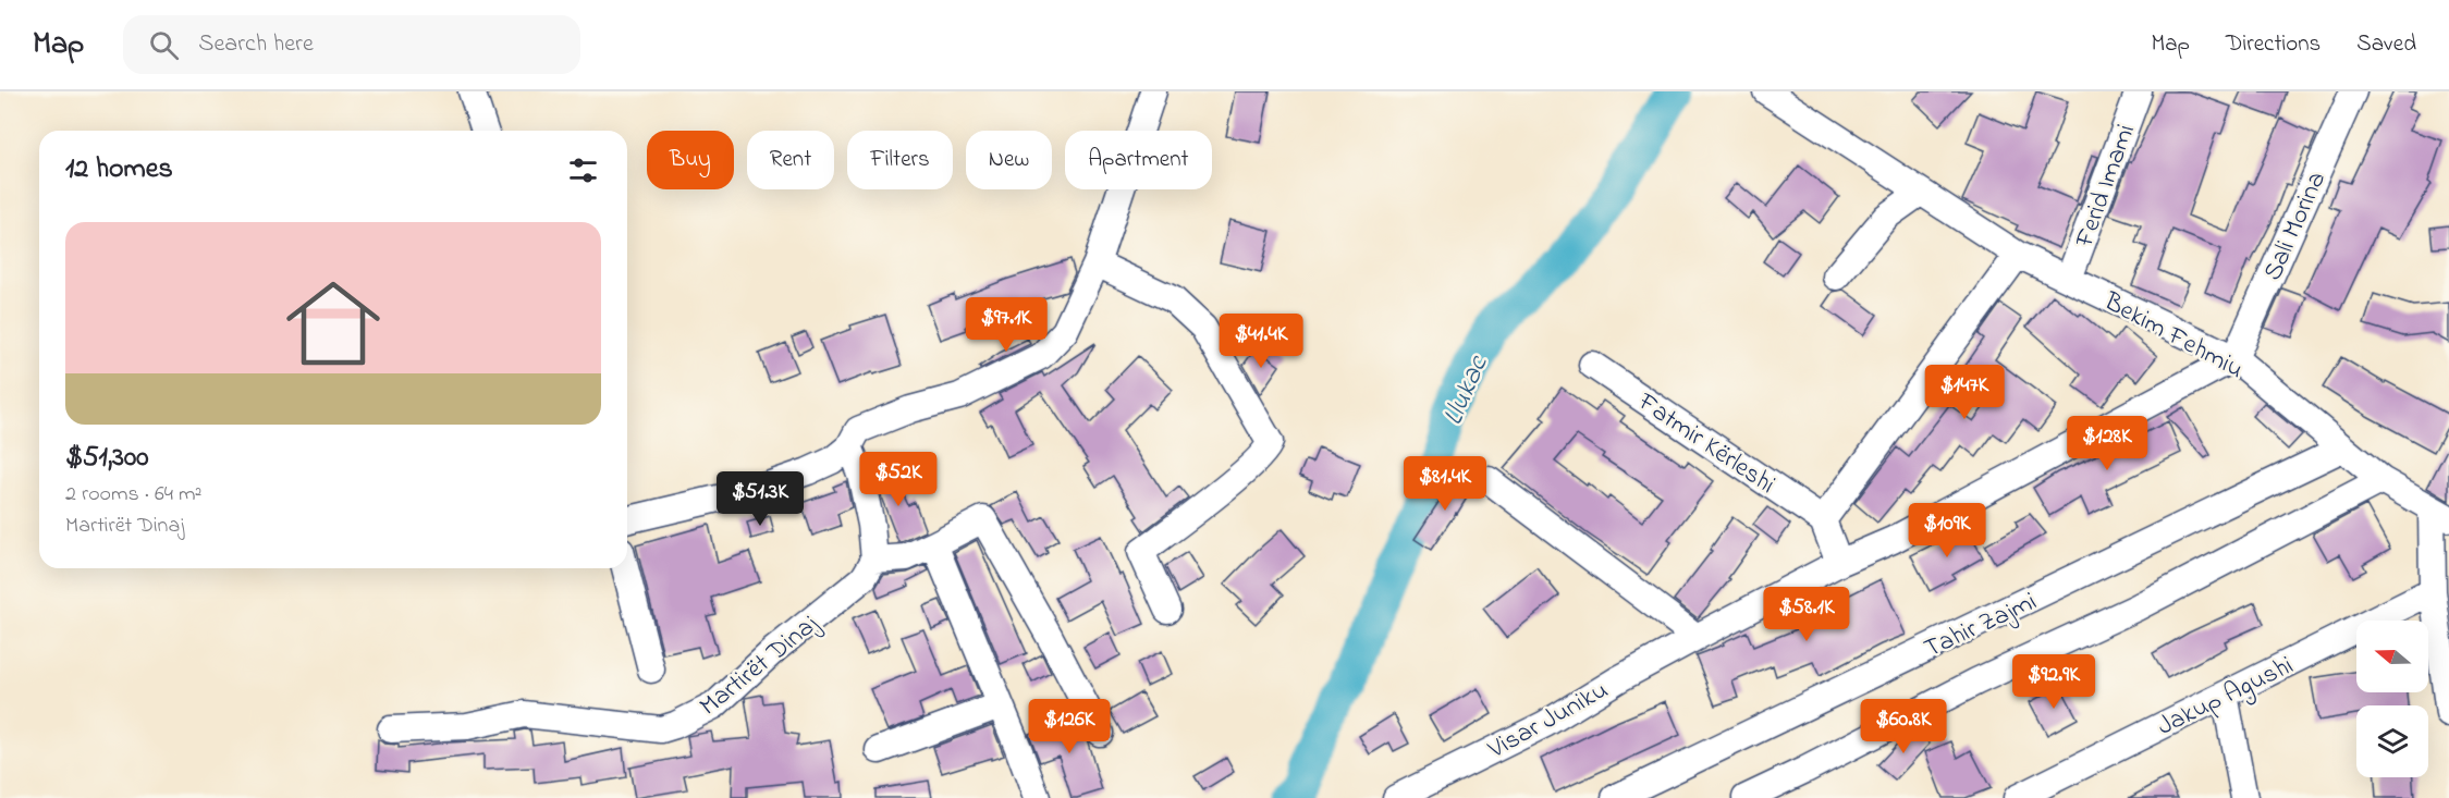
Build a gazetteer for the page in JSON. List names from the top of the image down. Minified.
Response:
{"streets":{"street":["Ferid Imami","Sali Morina","Bekim Fehmiu","Fatmir Kërleshi","Tahir Zajmi","Martirët Dinaj","Jakup Agushi","Visar Juniku"]},"crossings":[["Ferid Imami","Bekim Fehmiu"],["Sali Morina","Bekim Fehmiu"],["Sali Morina","Visar Juniku"],["Bekim Fehmiu","Tahir Zajmi"],["Bekim Fehmiu","Visar Juniku"]],"water":["Llukac"],"north":"left","page":{"header":"Map","search":"Search here","nav":["Map","Directions","Saved"],"chip":["Buy","Rent","Filters","New","Apartment"],"heading":"12 homes","list":[{"name":"$51,300","note":"2 rooms · 64 m² · Martirët Dinaj"}],"price":["$97.1K","$41.4K","$147K","$128K","$52K","$81.4K","$51.3K","$109K","$58.1K","$92.9K","$126K","$60.8K"]}}
